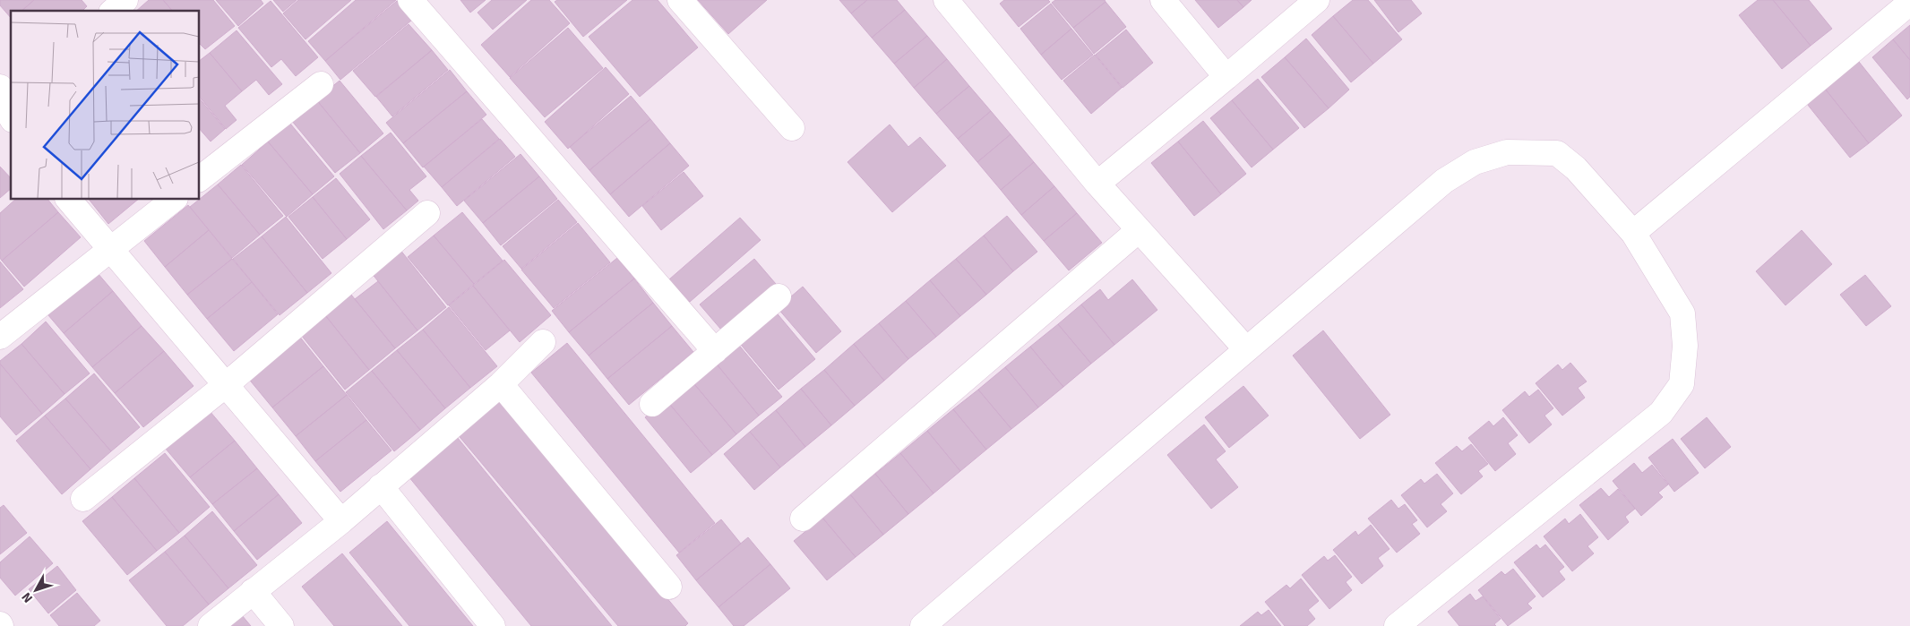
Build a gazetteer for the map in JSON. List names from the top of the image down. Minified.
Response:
{"north":"bottom left"}
